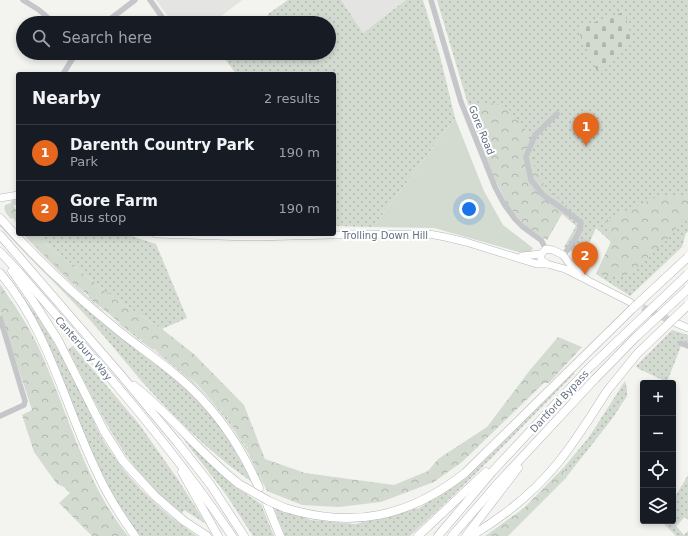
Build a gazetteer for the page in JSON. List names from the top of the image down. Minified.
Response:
{"streets":{"highway":["Canterbury Way","Dartford Bypass"],"main road":["Trolling Down Hill"],"street":["Gore Road"]},"crossings":[["Gore Road","Trolling Down Hill"]],"page":{"search":"Search here","heading":["Nearby","2 results"],"pins":["1","2"],"list":[{"mark":"1","name":"Darenth Country Park","note":"Park","value":"190 m"},{"mark":"2","name":"Gore Farm","note":"Bus stop","value":"190 m"}],"map_buttons":["+","−"]}}
